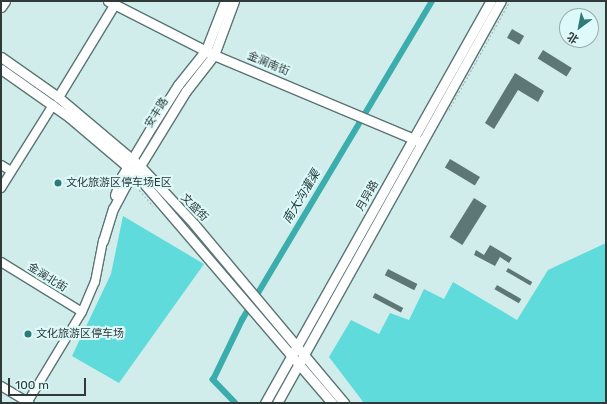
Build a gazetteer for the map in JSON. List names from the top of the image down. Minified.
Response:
{"streets":{"main road":["金澜南街","安丰路","月异路","文盛街"],"street":["金澜北街"]},"crossings":[["金澜南街","安丰路"],["金澜南街","月异路"],["安丰路","文盛街"],["安丰路","金澜北街"],["月异路","文盛街"]],"water":["南大沟灌渠"],"places":["文化旅游区停车场E区","文化旅游区停车场"],"scale_bar":"100 m","north":"bottom left"}
